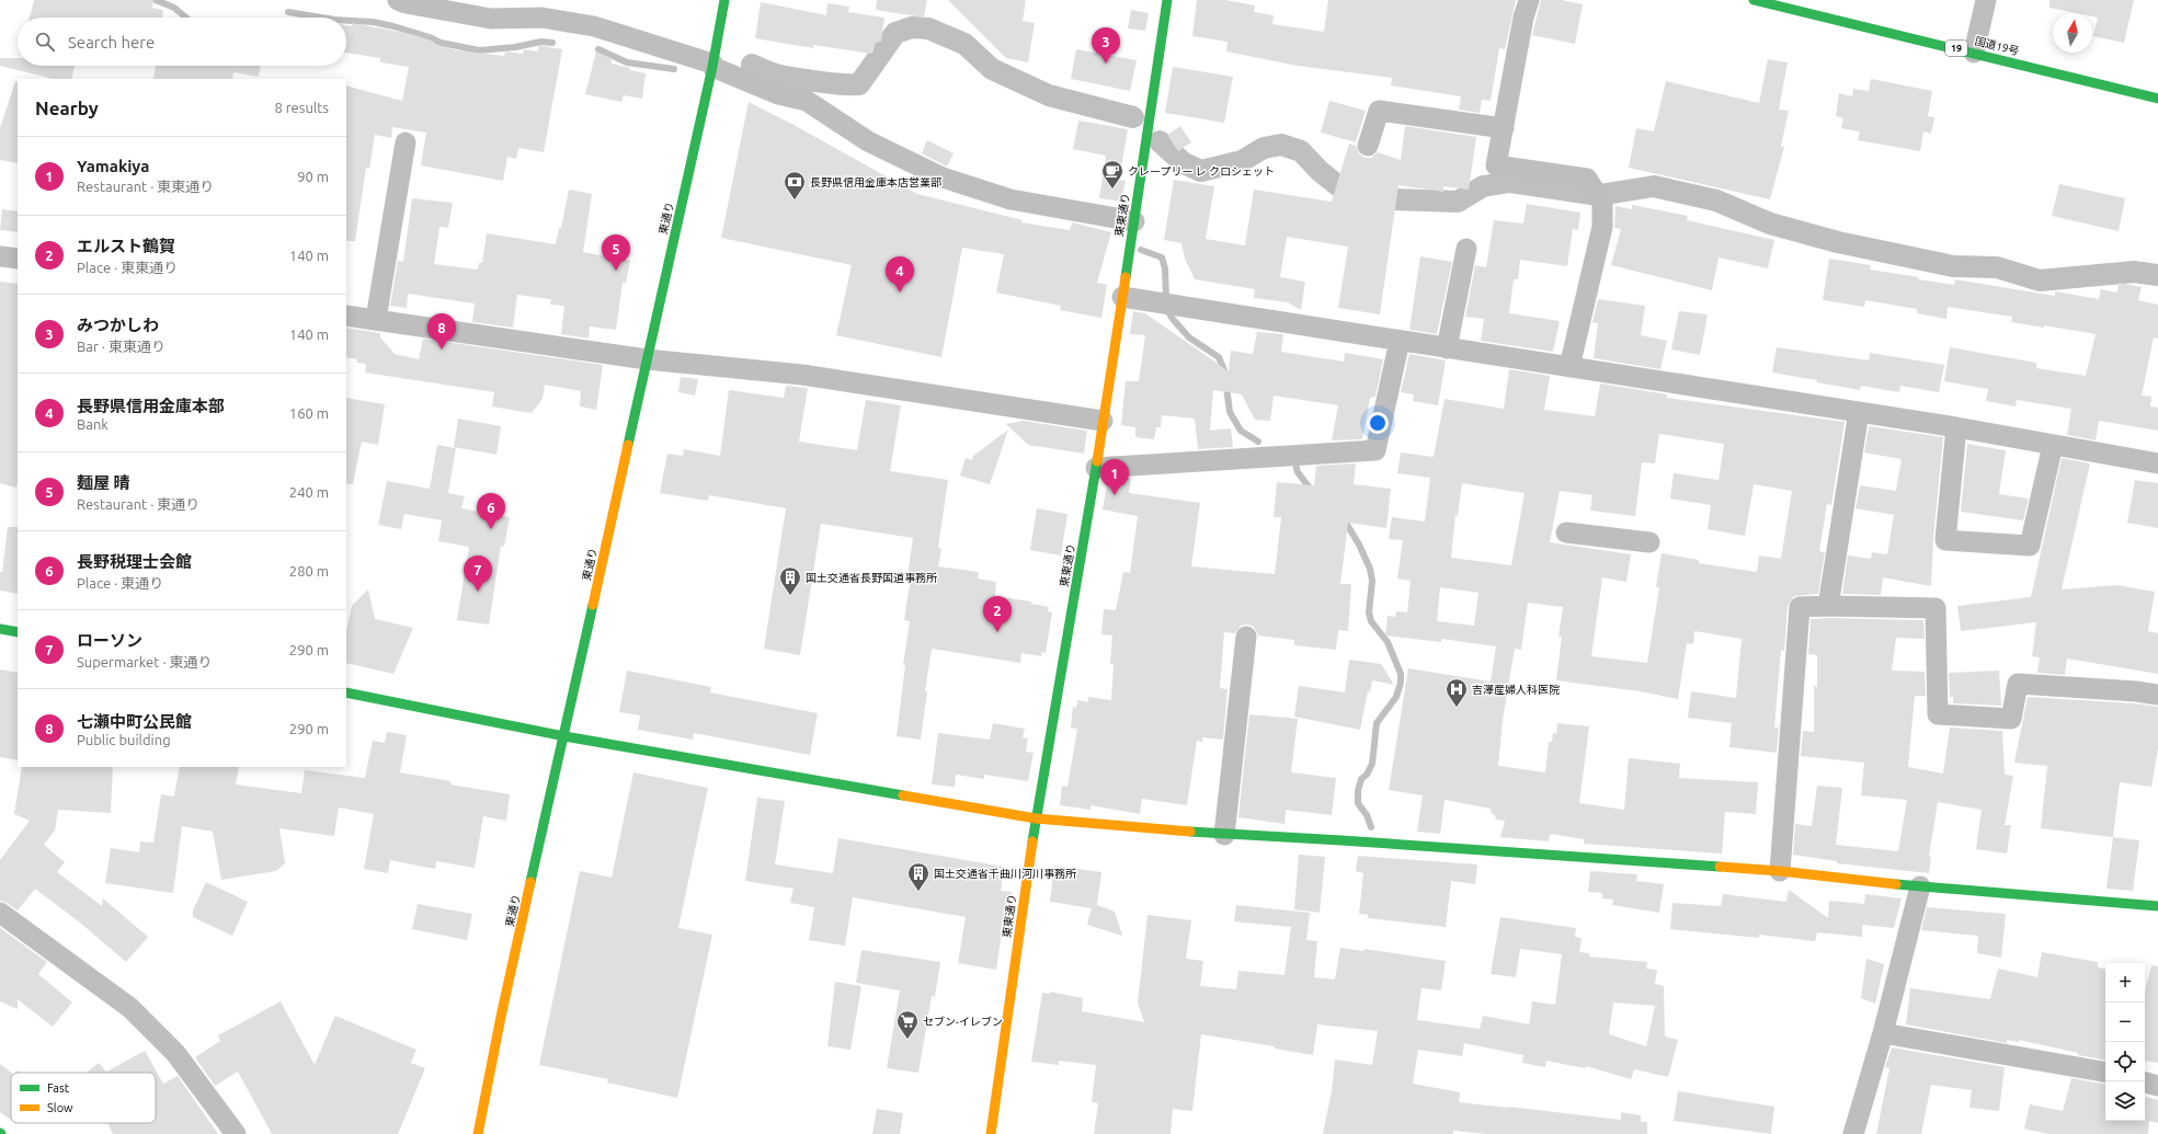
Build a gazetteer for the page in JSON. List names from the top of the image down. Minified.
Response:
{"streets":{"main road":["国道19号","19","東東通り","東通り"]},"places":{"cafe":["クレープリー レ クロシェット"],"bank":["長野県信用金庫本店営業部"],"building":["国土交通省長野国道事務所","国土交通省千曲川河川事務所"],"hospital":["吉澤産婦人科医院"],"supermarket":["セブン-イレブン"]},"legend":["Fast","Slow"],"north":"top","page":{"search":"Search here","pins":["3","5","4","8","1","6","7","2"],"heading":["Nearby","8 results"],"list":[{"mark":"1","name":"Yamakiya","note":"Restaurant · 東東通り","value":"90 m"},{"mark":"2","name":"エルスト鶴賀","note":"Place · 東東通り","value":"140 m"},{"mark":"3","name":"みつかしわ","note":"Bar · 東東通り","value":"140 m"},{"mark":"4","name":"長野県信用金庫本部","note":"Bank","value":"160 m"},{"mark":"5","name":"麺屋 晴","note":"Restaurant · 東通り","value":"240 m"},{"mark":"6","name":"長野税理士会館","note":"Place · 東通り","value":"280 m"},{"mark":"7","name":"ローソン","note":"Supermarket · 東通り","value":"290 m"},{"mark":"8","name":"七瀬中町公民館","note":"Public building","value":"290 m"}],"map_buttons":["+","−"]}}
